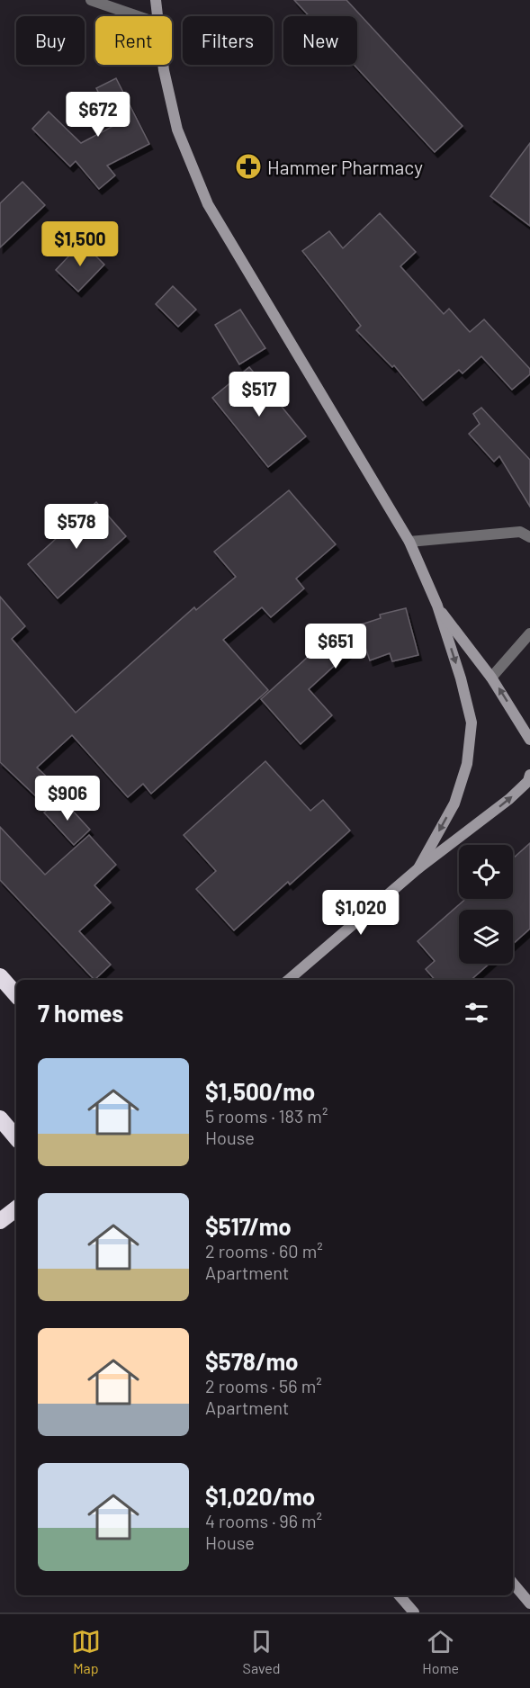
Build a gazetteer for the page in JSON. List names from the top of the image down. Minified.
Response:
{"places":{"pharmacy":["Hammer Pharmacy"]},"page":{"chip":["Buy","Rent","Filters","New"],"price":["$672","$1,500","$517","$578","$651","$906","$1,020"],"heading":"7 homes","list":[{"name":"$1,500/mo","note":"5 rooms · 183 m² · House"},{"name":"$517/mo","note":"2 rooms · 60 m² · Apartment"},{"name":"$578/mo","note":"2 rooms · 56 m² · Apartment"},{"name":"$1,020/mo","note":"4 rooms · 96 m² · House"}],"tabs":["Map","Saved","Home"]}}
